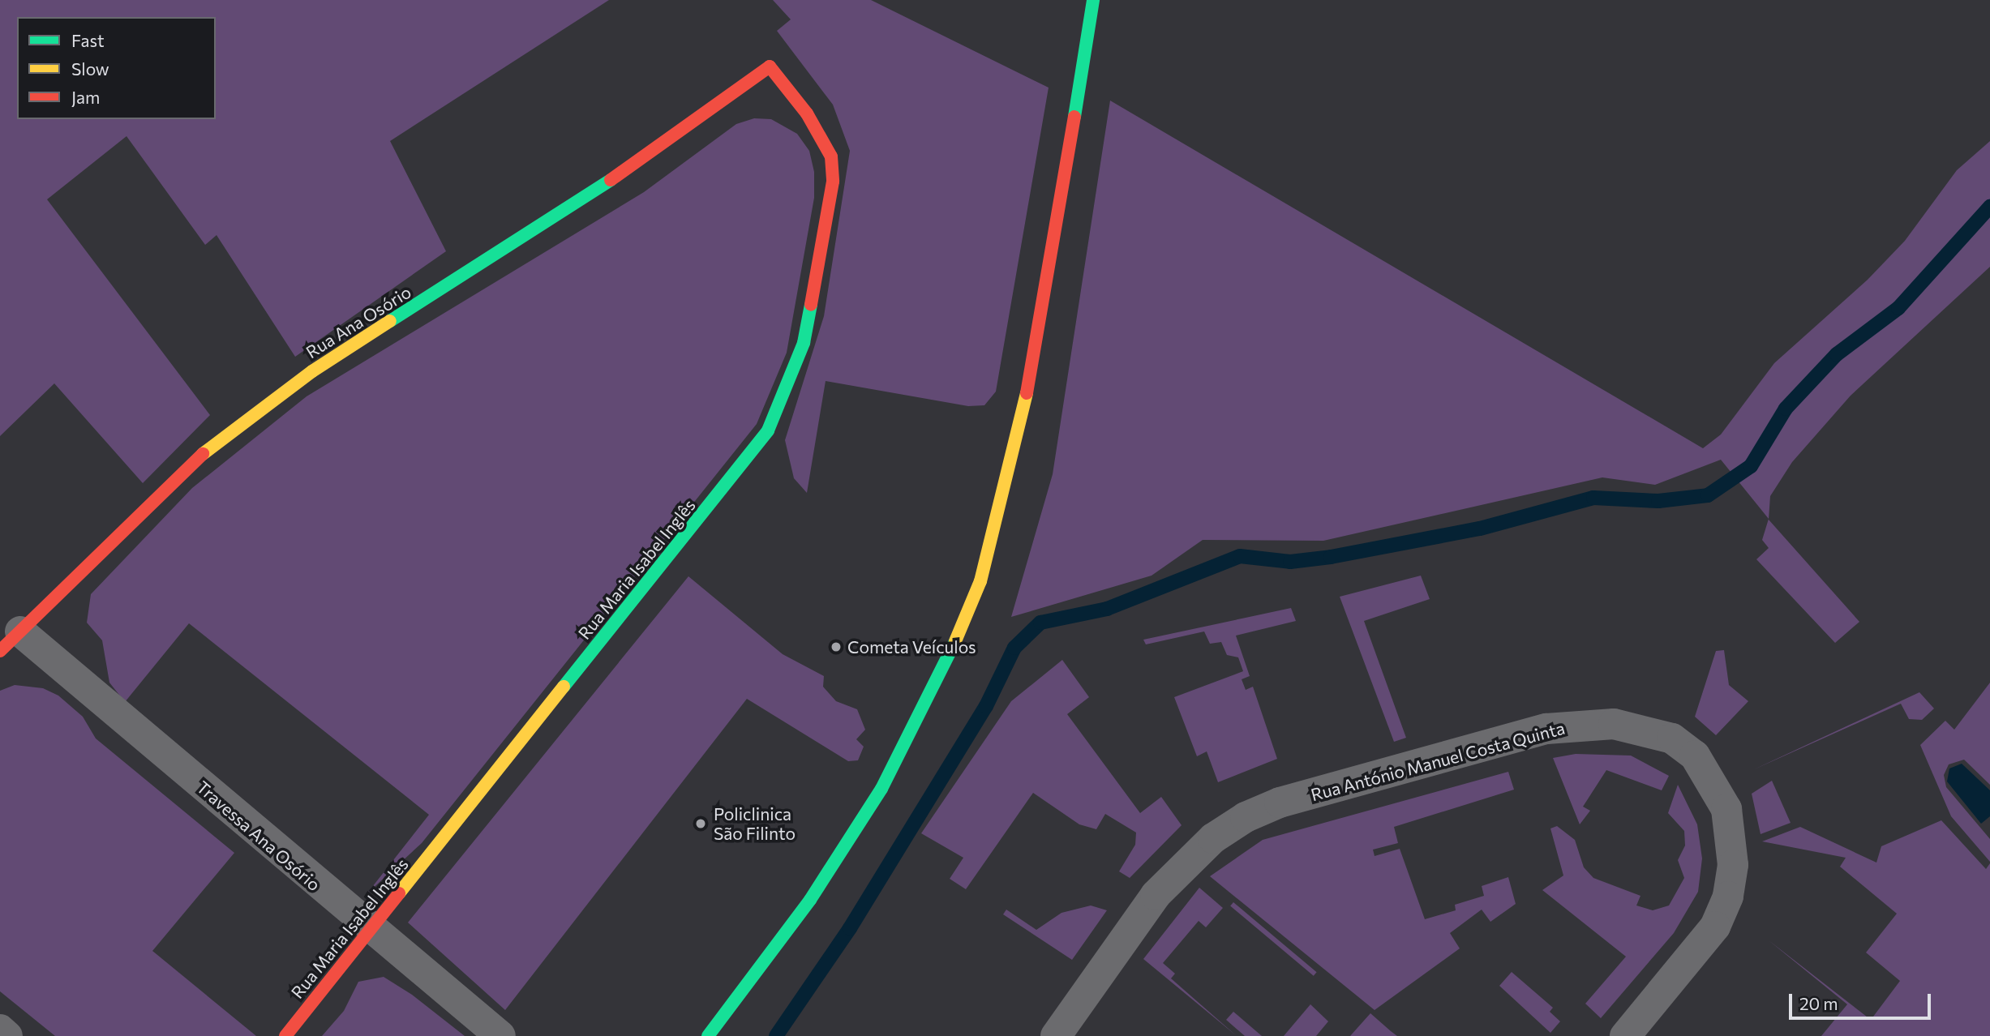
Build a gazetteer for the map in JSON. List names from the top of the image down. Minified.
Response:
{"streets":{"street":["Rua Ana Osório","Rua Maria Isabel Inglês","Rua António Manuel Costa Quinta","Travessa Ana Osório"]},"crossings":[["Rua Ana Osório","Rua Maria Isabel Inglês"],["Rua Ana Osório","Travessa Ana Osório"],["Rua Maria Isabel Inglês","Travessa Ana Osório"]],"places":["Cometa Veículos","Policlinica São Filinto"],"legend":["Fast","Slow","Jam"],"scale_bar":"20 m"}
